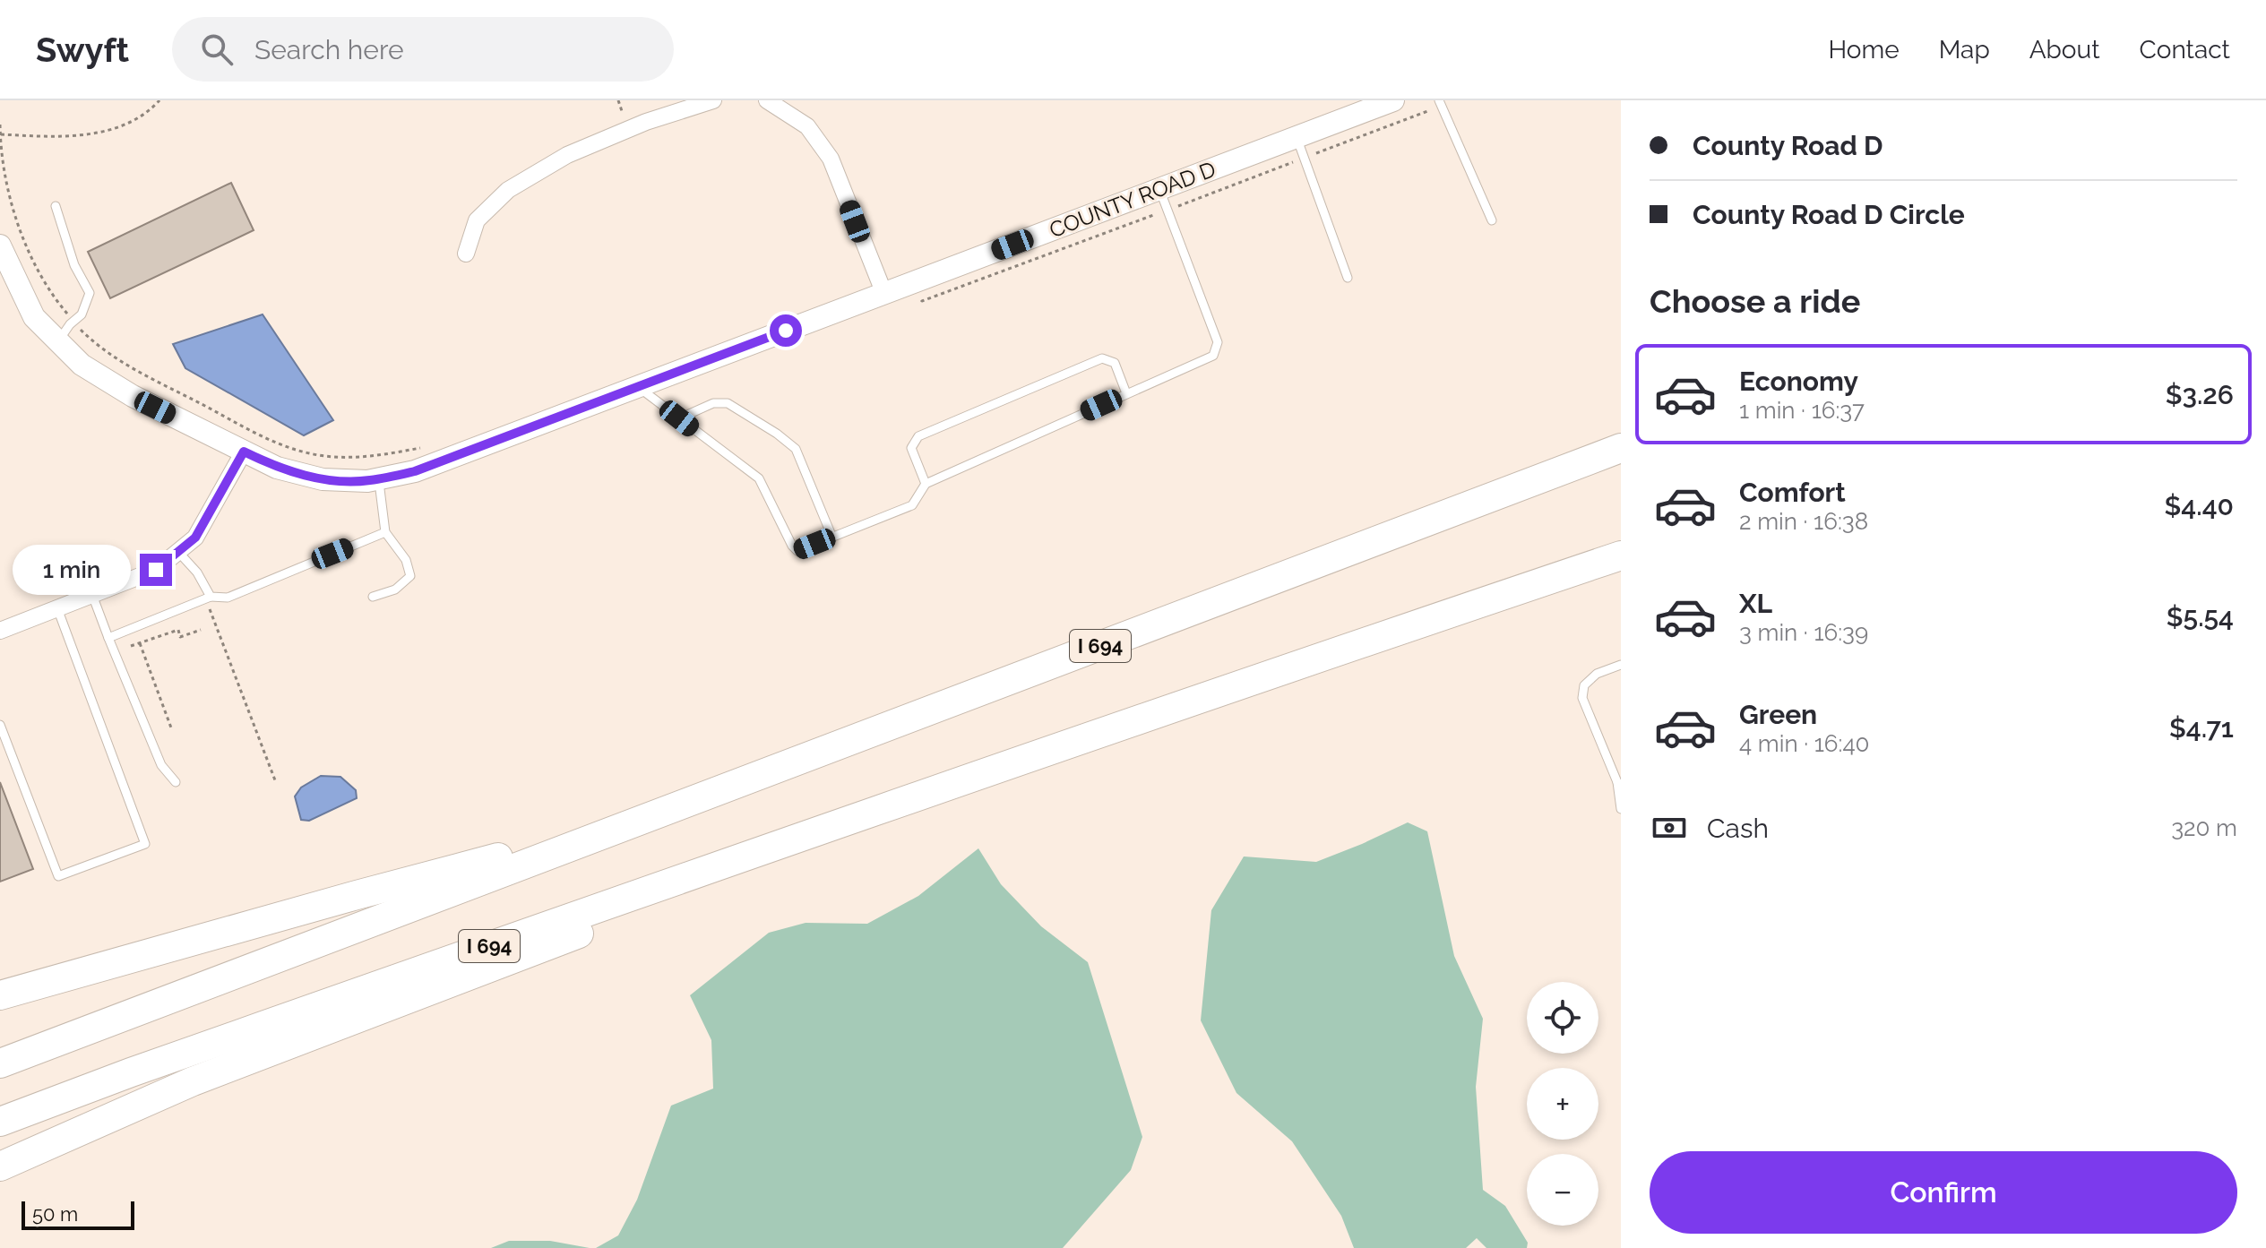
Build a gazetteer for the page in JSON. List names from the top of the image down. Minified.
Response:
{"streets":{"highway":["I 694"],"street":["COUNTY ROAD D"]},"scale_bar":"50 m","page":{"header":"Swyft","search":"Search here","nav":["Home","Map","About","Contact"],"banner":["County Road D","County Road D Circle"],"heading":"Choose a ride","list":[{"name":"Economy","note":"1 min · 16:37","value":"$3.26"},{"name":"Comfort","note":"2 min · 16:38","value":"$4.40"},{"name":"XL","note":"3 min · 16:39","value":"$5.54"},{"name":"Green","note":"4 min · 16:40","value":"$4.71"}],"bubble":"1 min","pay":["Cash","320 m"],"map_buttons":["+","−"],"buttons":"Confirm","scale":"50 m"}}
